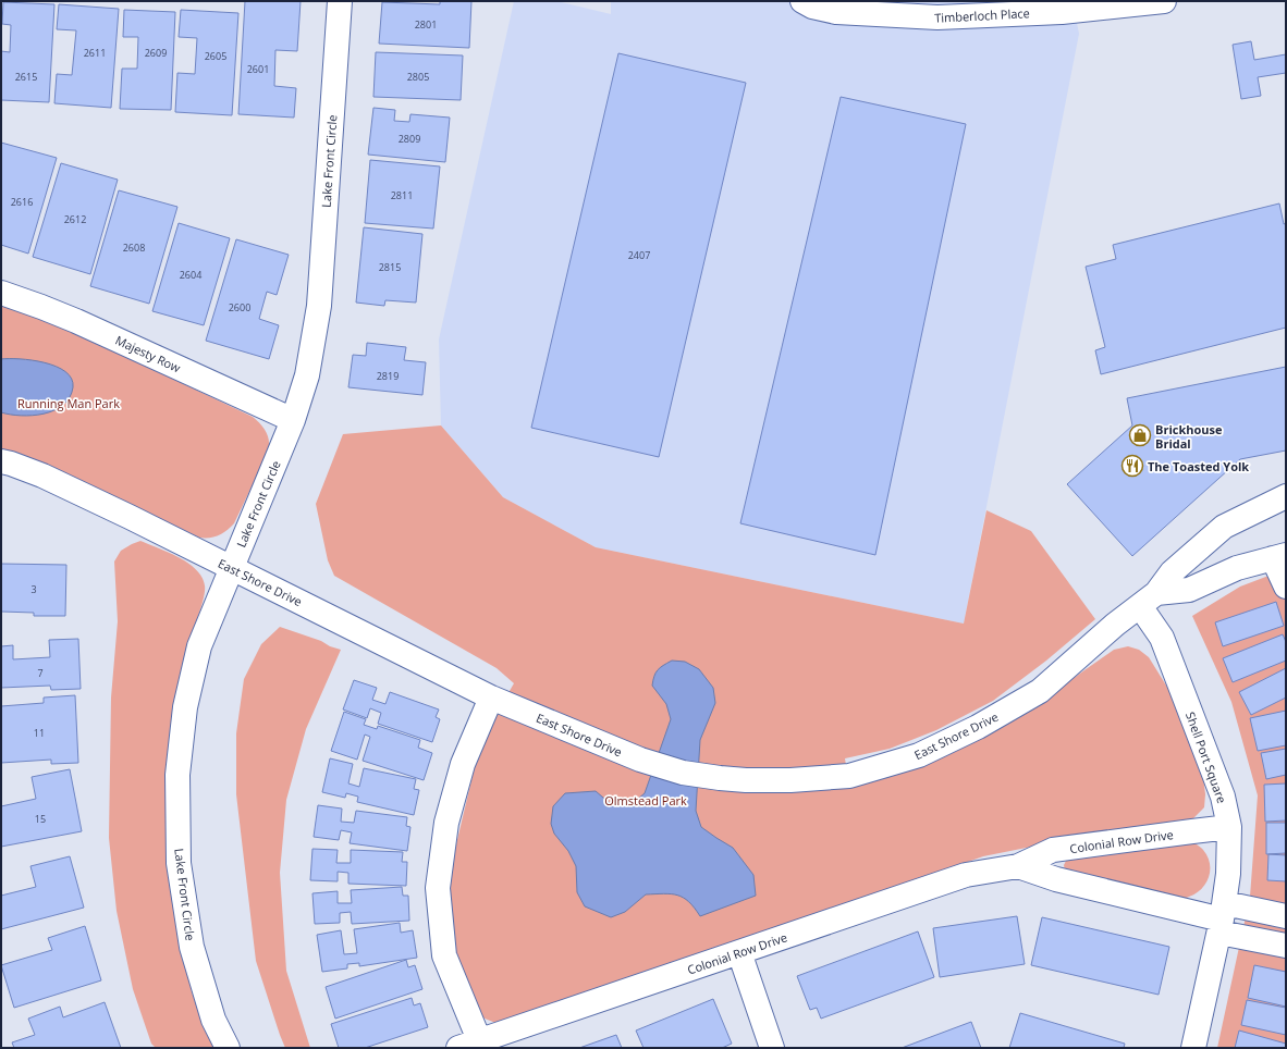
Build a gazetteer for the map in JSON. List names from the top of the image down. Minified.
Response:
{"streets":{"street":["Timberloch Place","Lake Front Circle","Majesty Row","East Shore Drive","Shell Port Square","Colonial Row Drive"]},"crossings":[["Lake Front Circle","Majesty Row"],["Lake Front Circle","East Shore Drive"],["East Shore Drive","Shell Port Square"],["Shell Port Square","Colonial Row Drive"]],"parks":["Running Man Park","Olmstead Park"],"places":{"shop":["Brickhouse Bridal"],"restaurant":["The Toasted Yolk"]},"house_numbers":["2801","2611","2609","2605","2601","2615","2805","2809","2811","2616","2612","2608","2407","2815","2604","2600","2819","3","7","11","15"]}
